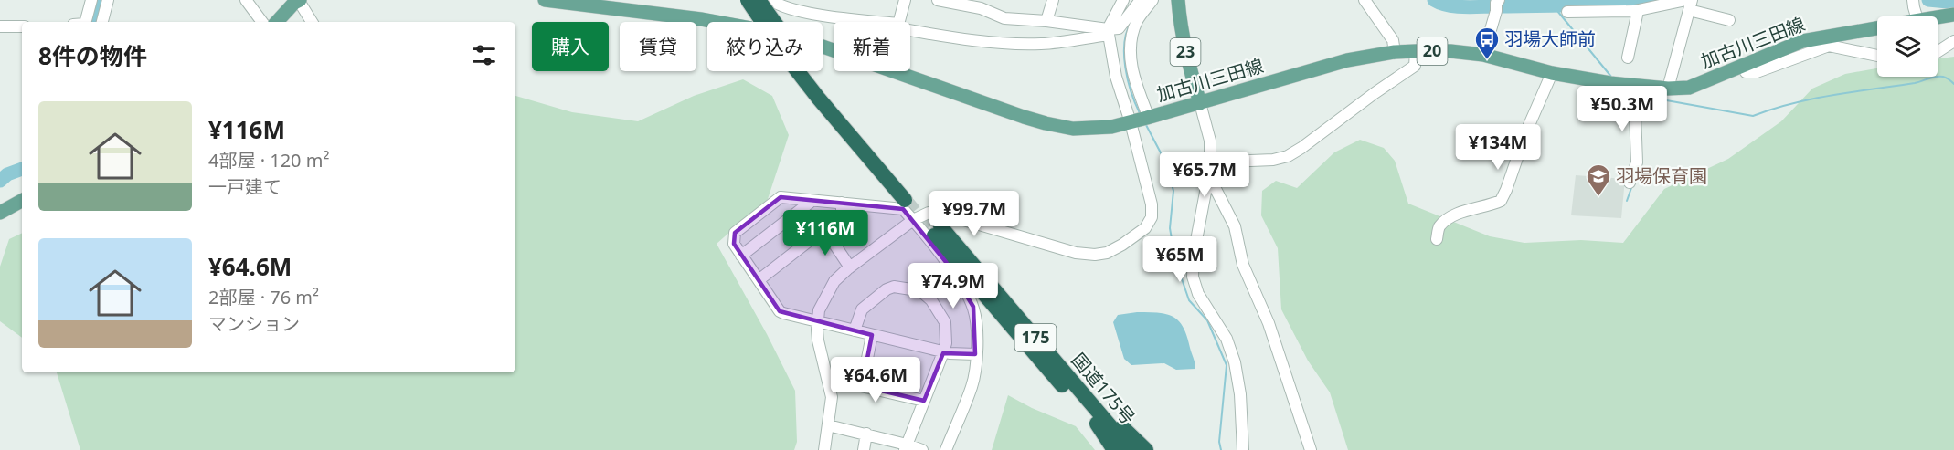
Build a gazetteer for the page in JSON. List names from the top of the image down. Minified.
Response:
{"streets":{"highway":["175","国道175号"],"main road":["加古川三田線","20","23"]},"crossings":[["加古川三田線","23"]],"places":{"bus stop":["羽場大師前"],"school or university":["羽場保育園"]},"page":{"chip":["購入","賃貸","絞り込み","新着"],"heading":"8件の物件","price":["¥50.3M","¥134M","¥65.7M","¥99.7M","¥116M","¥65M","¥74.9M","¥64.6M"],"list":[{"name":"¥116M","note":"4部屋 · 120 m² · 一戸建て"},{"name":"¥64.6M","note":"2部屋 · 76 m² · マンション"}]}}
